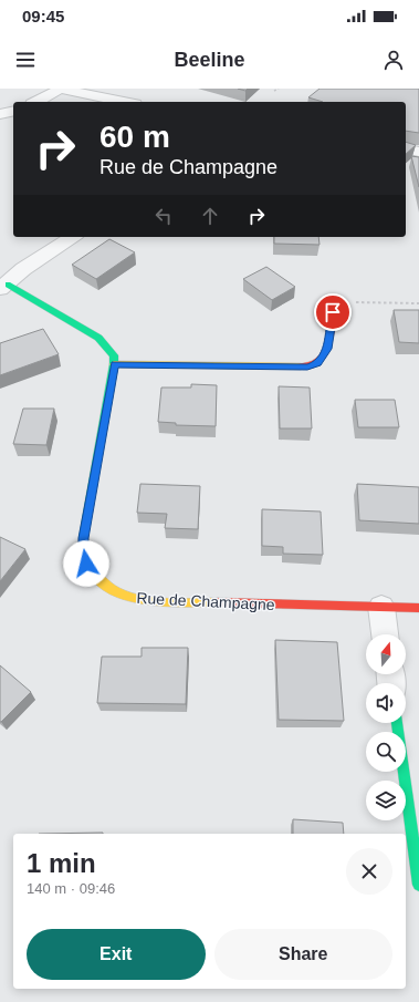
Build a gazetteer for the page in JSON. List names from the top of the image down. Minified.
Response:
{"streets":{"street":["Rue de Champagne"]},"north":"top","page":{"status":"09:45","header":"Beeline","turn":["60 m","Rue de Champagne"],"heading":["1 min","140 m · 09:46"],"buttons":["Exit","Share"]}}
